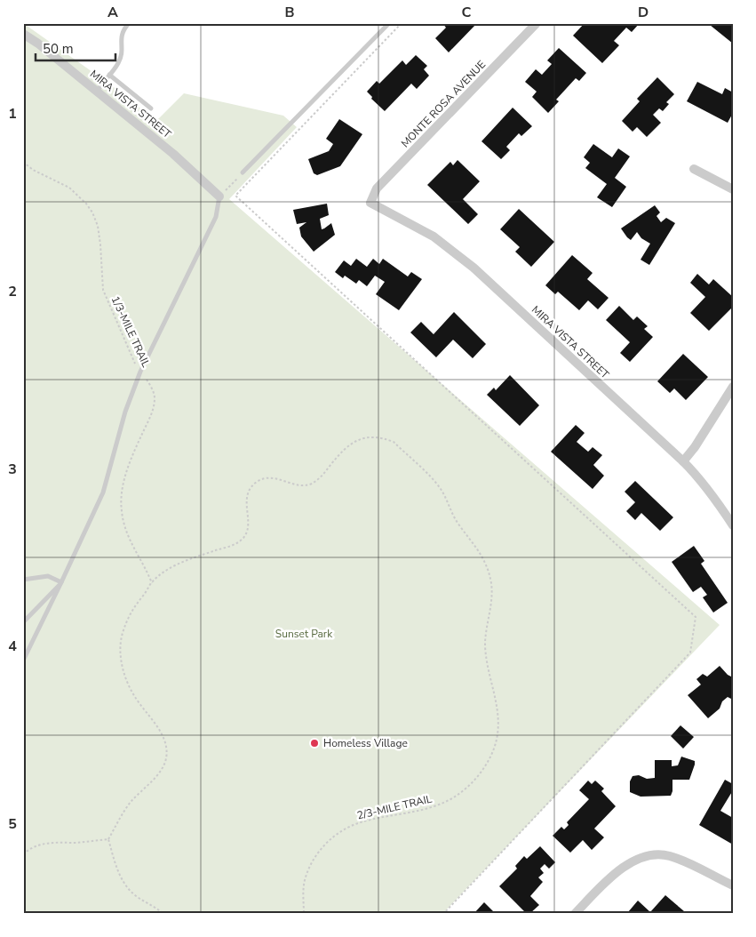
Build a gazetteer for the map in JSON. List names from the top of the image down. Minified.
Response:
{"streets":{"street":["MIRA VISTA STREET","MONTE ROSA AVENUE"],"path":["1/3-MILE TRAIL","2/3-MILE TRAIL"]},"crossings":[["MIRA VISTA STREET","MONTE ROSA AVENUE"],["1/3-MILE TRAIL","2/3-MILE TRAIL"]],"parks":["Sunset Park"],"places":["Homeless Village"],"scale_bar":"50 m","grid":{"columns":["A","B","C","D"],"rows":["1","2","3","4","5"]}}
